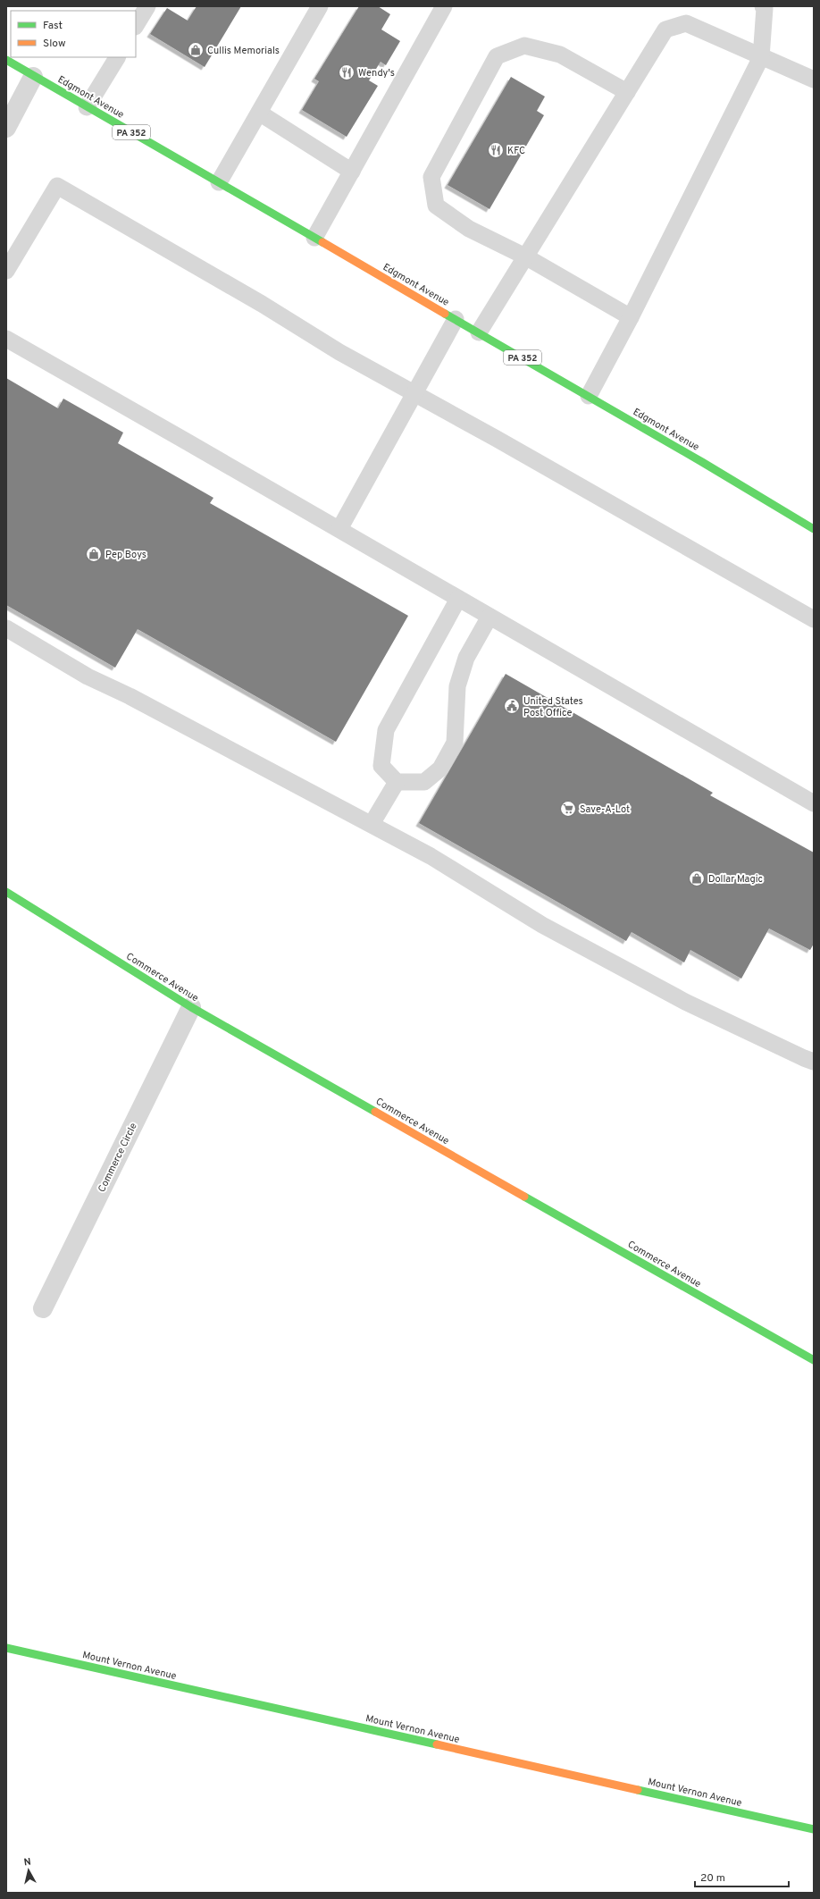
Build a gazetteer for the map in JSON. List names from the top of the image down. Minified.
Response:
{"streets":{"street":["Edgmont Avenue","PA 352","Commerce Avenue","Commerce Circle","Mount Vernon Avenue"]},"crossings":[["Commerce Avenue","Commerce Circle"]],"places":{"shop":["Cullis Memorials","Pep Boys","Dollar Magic"],"restaurant":["Wendy's","KFC"],"public building":["United States Post Office"],"supermarket":["Save-A-Lot"]},"legend":["Fast","Slow"],"scale_bar":"20 m","north":"top"}
